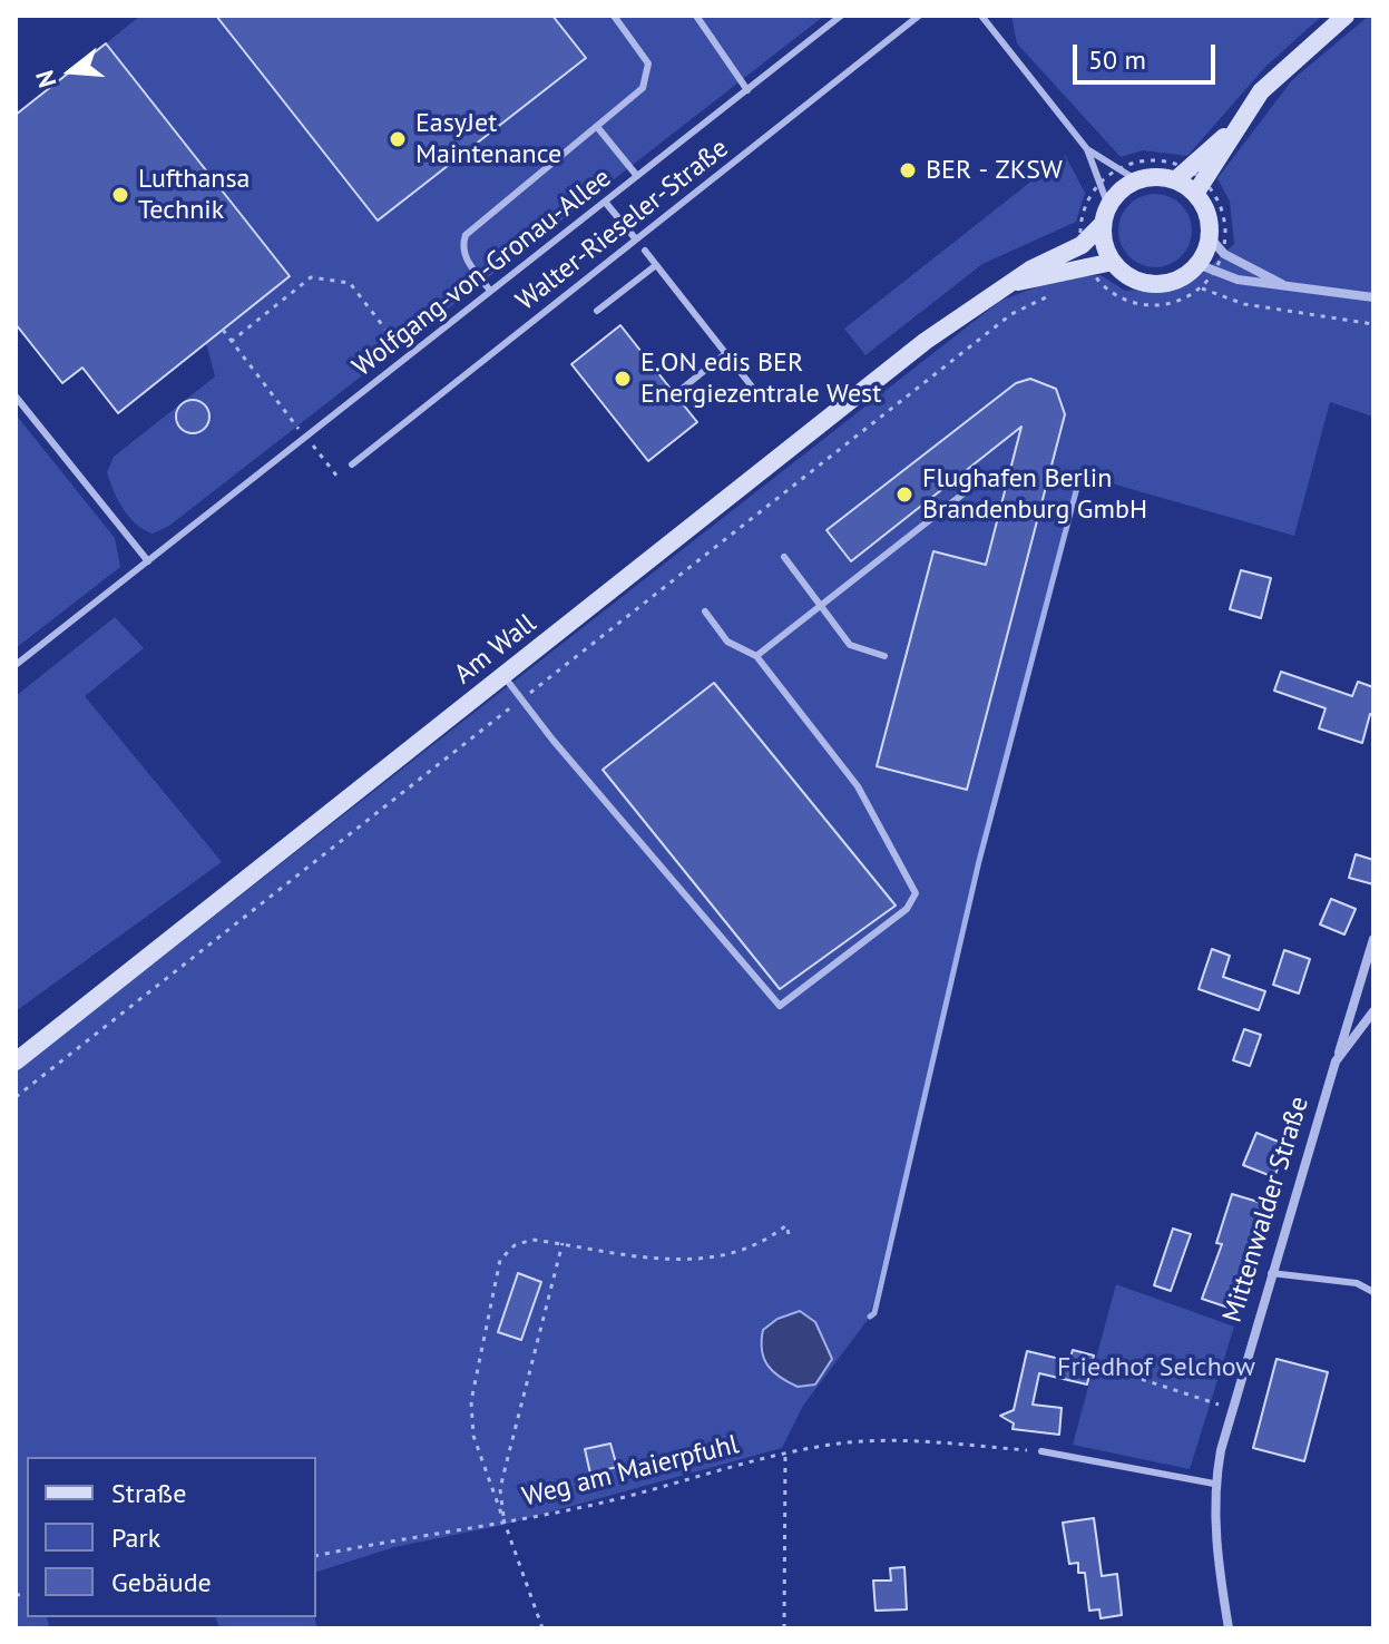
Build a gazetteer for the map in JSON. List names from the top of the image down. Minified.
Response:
{"streets":{"street":["Am Wall","Mittenwalder Straße"],"lane":["Walter-Rieseler-Straße","Wolfgang-von-Gronau-Allee"],"path":["Weg am Maierpfuhl"]},"parks":["Friedhof Selchow"],"places":["EasyJet Maintenance","BER - ZKSW","Lufthansa Technik","E.ON edis BER Energiezentrale West","Flughafen Berlin Brandenburg GmbH"],"legend":["Straße","Park","Gebäude"],"scale_bar":"50 m","north":"left"}
